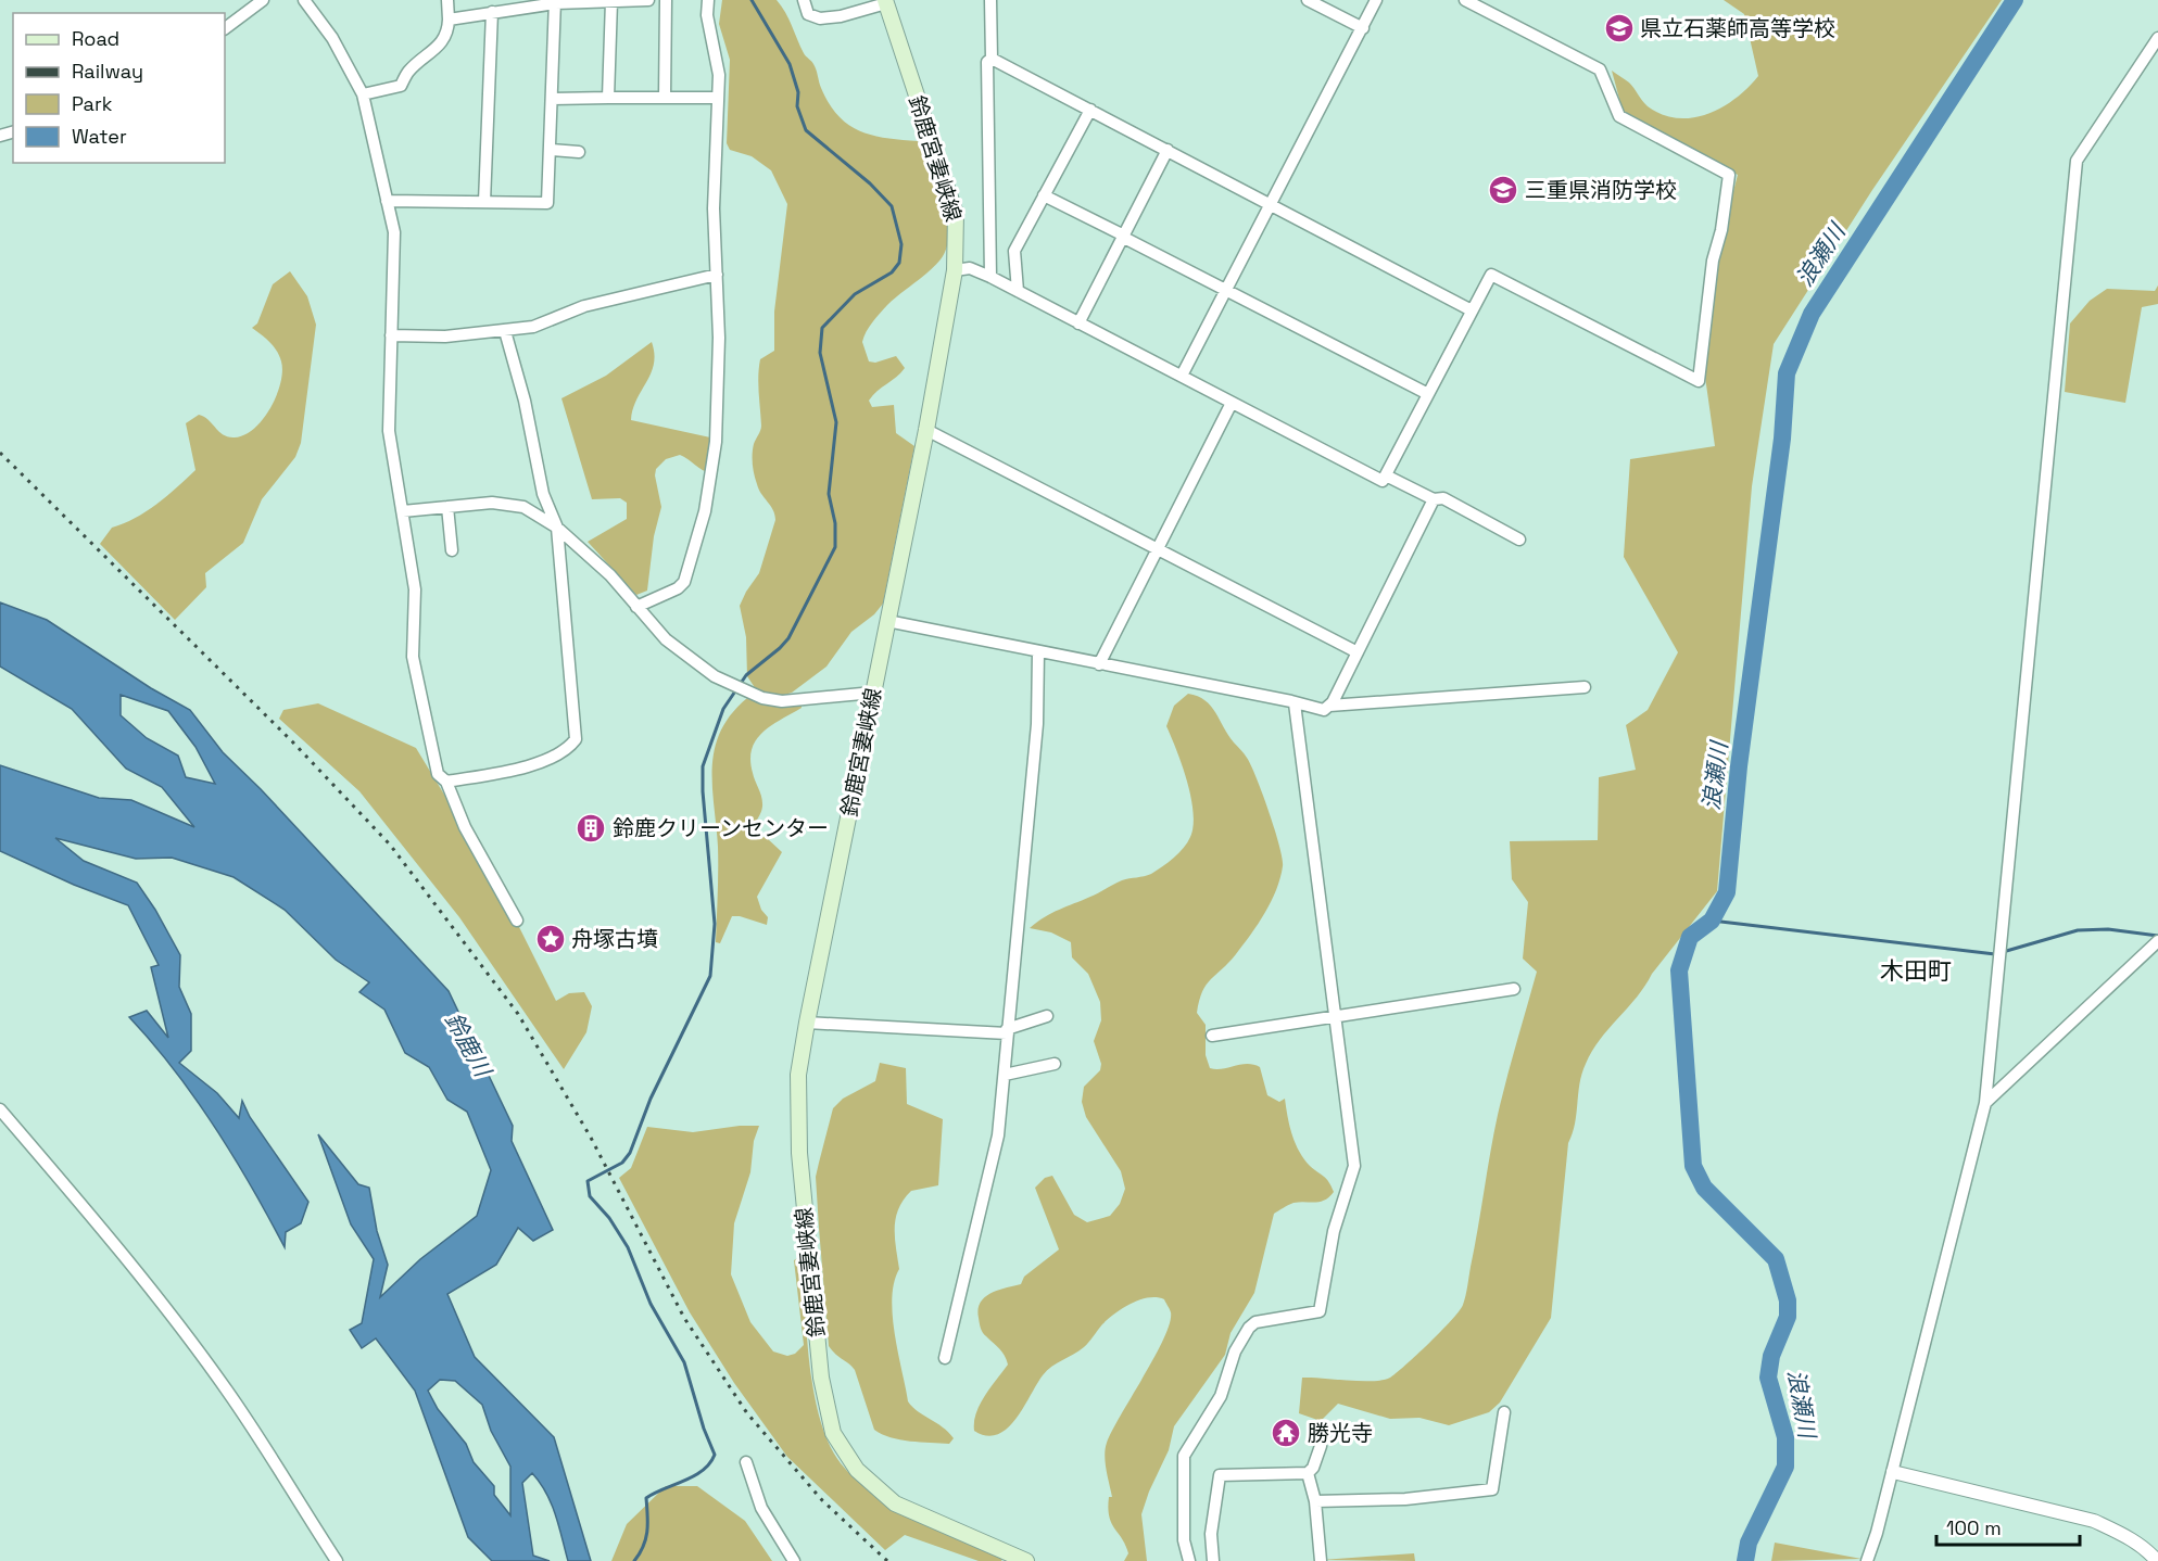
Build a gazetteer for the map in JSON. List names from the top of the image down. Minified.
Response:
{"streets":{"main road":["鈴鹿宮妻峡線"]},"districts":["木田町"],"water":["浪瀬川","鈴鹿川"],"places":{"school or university":["県立石薬師高等学校","三重県消防学校"],"building":["鈴鹿クリーンセンター"],"place":["舟塚古墳"],"temple":["勝光寺"]},"legend":["Road","Railway","Park","Water"],"scale_bar":"100 m"}
